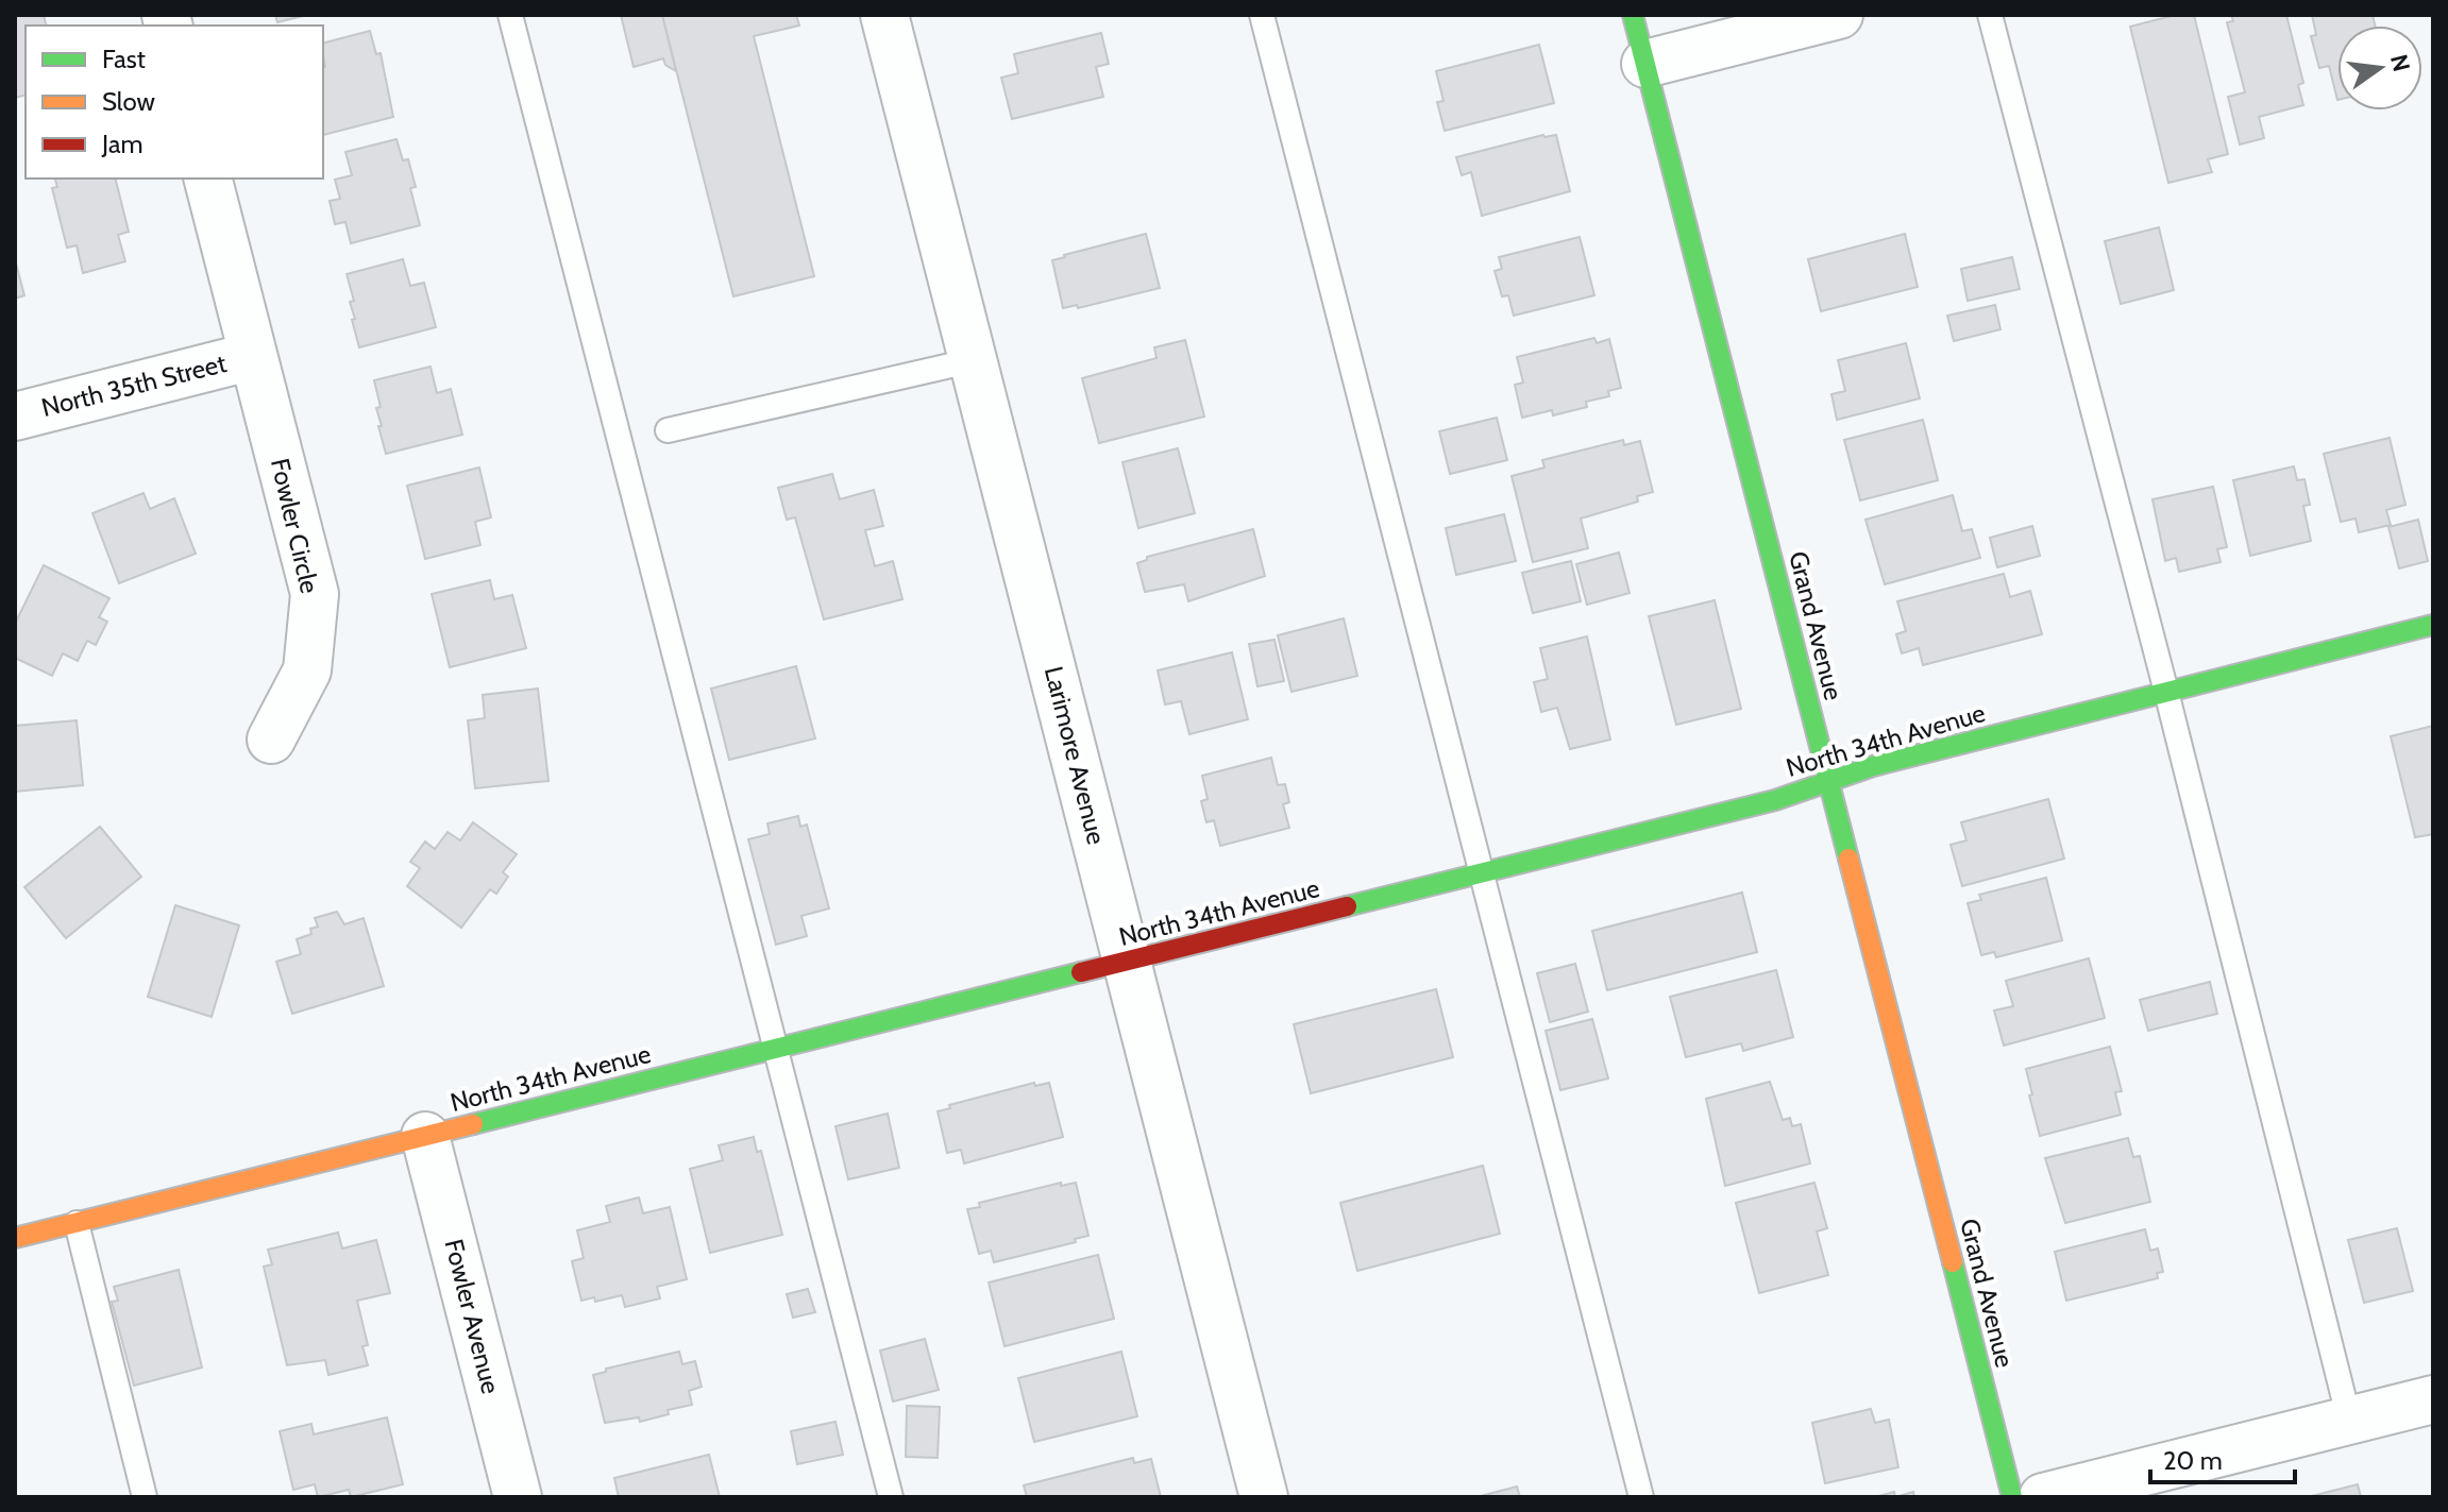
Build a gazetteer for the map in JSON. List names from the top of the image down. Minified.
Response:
{"streets":{"street":["North 35th Street","Fowler Circle","Grand Avenue","North 34th Avenue","Larimore Avenue","Fowler Avenue"]},"crossings":[["North 35th Street","Fowler Circle"],["Grand Avenue","North 34th Avenue"],["North 34th Avenue","Larimore Avenue"],["North 34th Avenue","Fowler Avenue"]],"legend":["Fast","Slow","Jam"],"scale_bar":"20 m","north":"right"}
